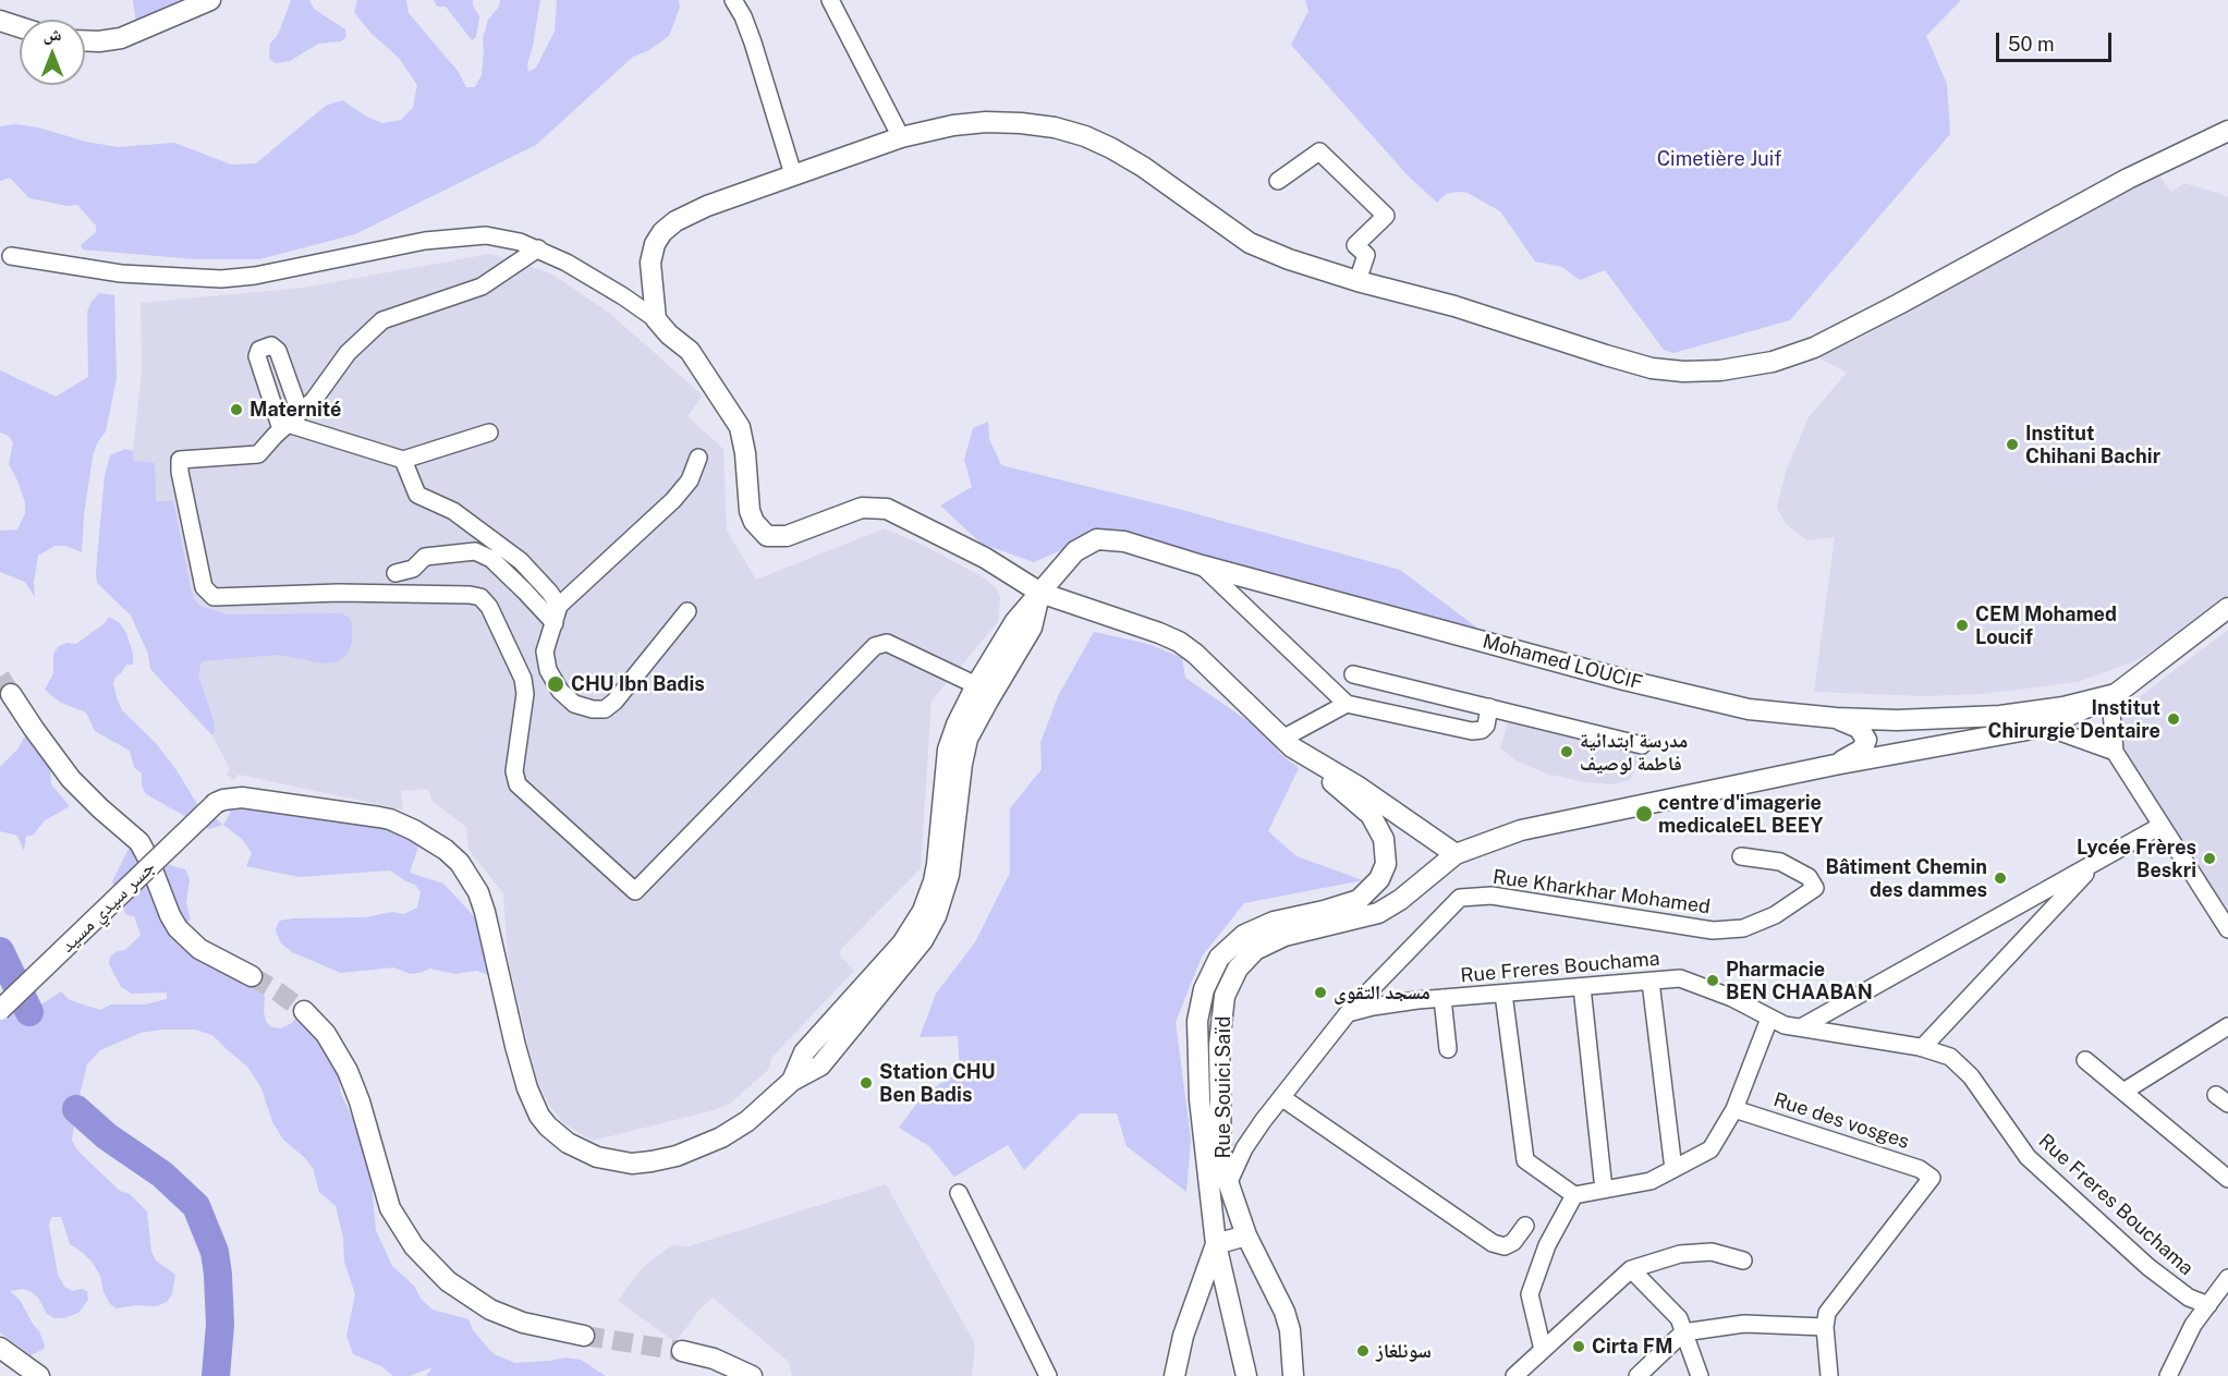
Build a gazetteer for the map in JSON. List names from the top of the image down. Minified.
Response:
{"streets":{"main road":["Mohamed LOUCIF","جسر سيدي مسيد","Rue Souici Saïd"],"street":["Rue Kharkhar Mohamed","Rue Freres Bouchama","Rue des vosges"]},"crossings":[["Mohamed LOUCIF","جسر سيدي مسيد"],["Mohamed LOUCIF","Rue Souici Saïd"],["Rue Kharkhar Mohamed","Rue Freres Bouchama"],["Rue Kharkhar Mohamed","Rue Souici Saïd"]],"parks":["Cimetière Juif"],"places":["Maternité","Institut Chihani Bachir","CEM Mohamed Loucif","CHU Ibn Badis","Institut Chirurgie Dentaire","مدرسة ابتدائية فاطمة لوصيف","centre d'imagerie medicaleEL BEEY","Lycée Frères Beskri","Bâtiment Chemin des dammes","Pharmacie BEN CHAABAN","مسجد التقوى","Station CHU Ben Badis","Cirta FM","سونلغاز"],"scale_bar":"50 m","north":"top"}
